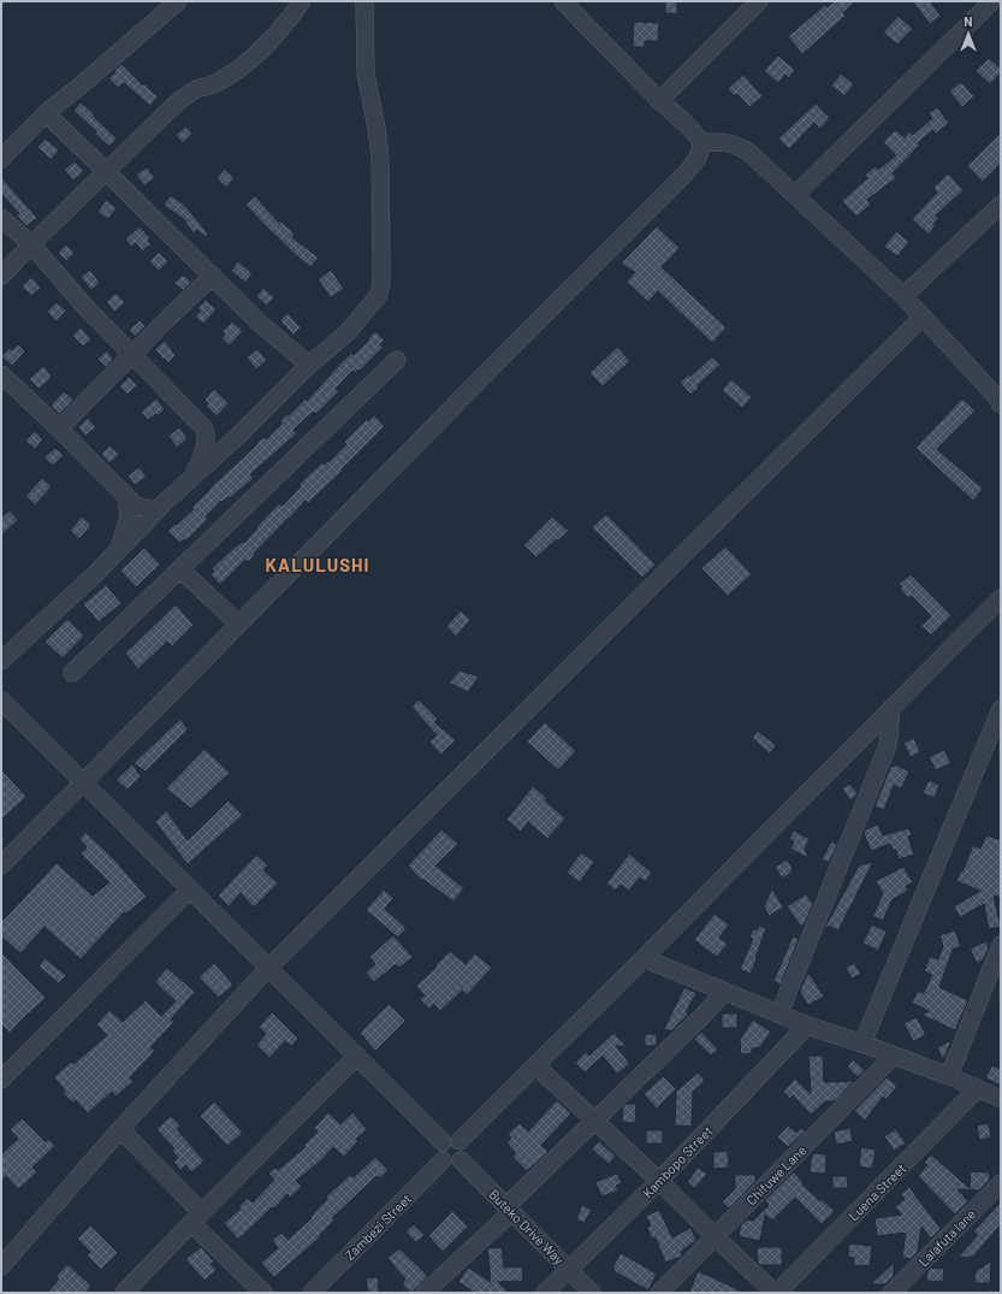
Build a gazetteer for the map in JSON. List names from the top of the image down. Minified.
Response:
{"streets":{"street":["Kambopo Street","Chifuwe Lane","Luena Street","Zambezi Street","Buteko Drive Way","Lalafuta lane"]},"crossings":[["Kambopo Street","Buteko Drive Way"],["Zambezi Street","Buteko Drive Way"]],"districts":["KALULUSHI"],"north":"top"}
